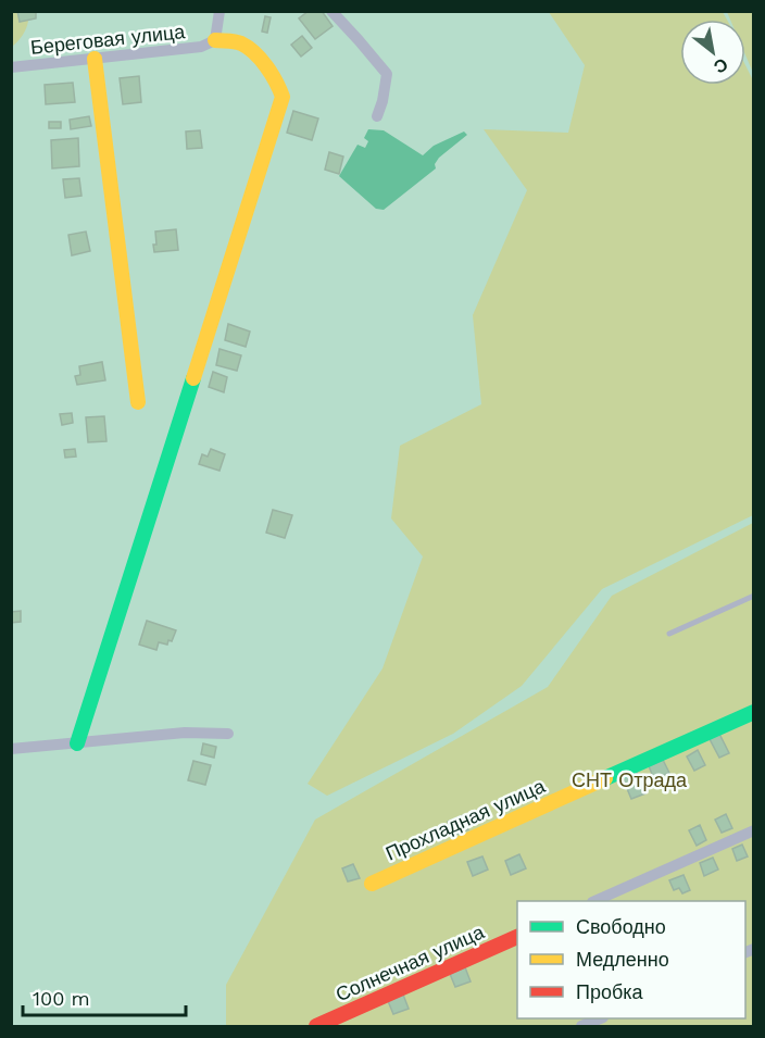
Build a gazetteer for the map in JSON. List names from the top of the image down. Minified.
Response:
{"streets":{"street":["Береговая улица","Прохладная улица","Солнечная улица"]},"parks":["СНТ Отрада"],"legend":["Свободно","Медленно","Пробка"],"scale_bar":"100 m","north":"bottom right"}
